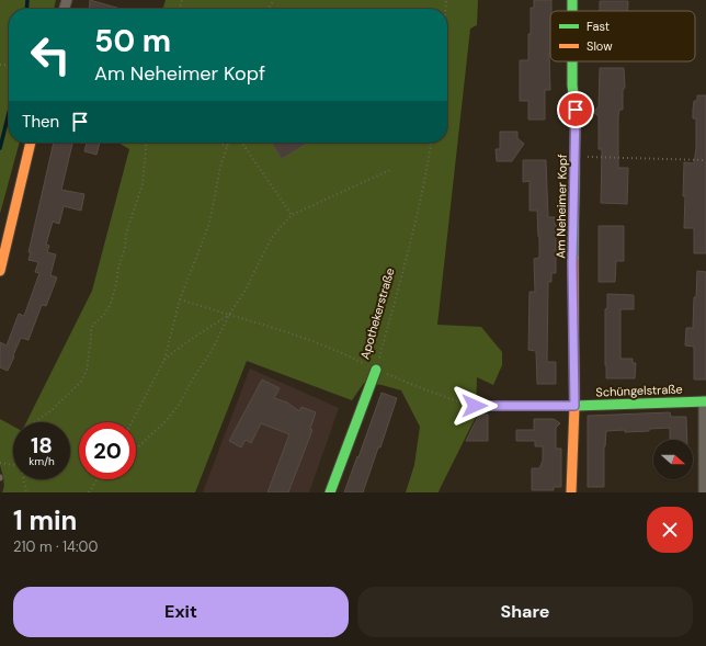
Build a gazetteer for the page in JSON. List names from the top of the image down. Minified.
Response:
{"streets":{"street":["Am Neheimer Kopf","Apothekerstraße","Schüngelstraße"]},"crossings":[["Am Neheimer Kopf","Schüngelstraße"]],"legend":["Fast","Slow"],"north":"right","page":{"turn":["50 m","Am Neheimer Kopf"],"then":"Then","speed":"18 km/h","limit":"20","heading":["1 min","210 m · 14:00"],"buttons":["Exit","Share"]}}
